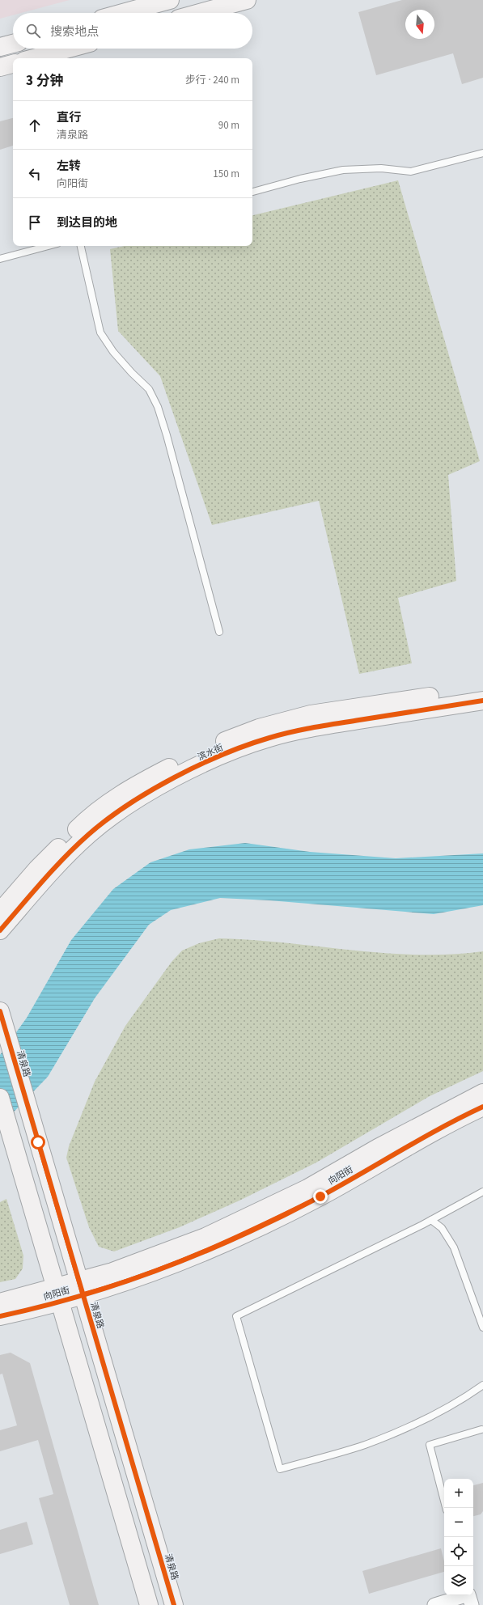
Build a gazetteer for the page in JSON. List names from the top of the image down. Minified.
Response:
{"streets":{"street":["滨水街","清泉路","向阳街"]},"crossings":[["清泉路","向阳街"]],"north":"bottom","page":{"search":"搜索地点","heading":["3 分钟","步行 · 240 m"],"list":[["直行","清泉路","90 m"],["左转","向阳街","150 m"],"到达目的地"],"map_buttons":["+","−"]}}
